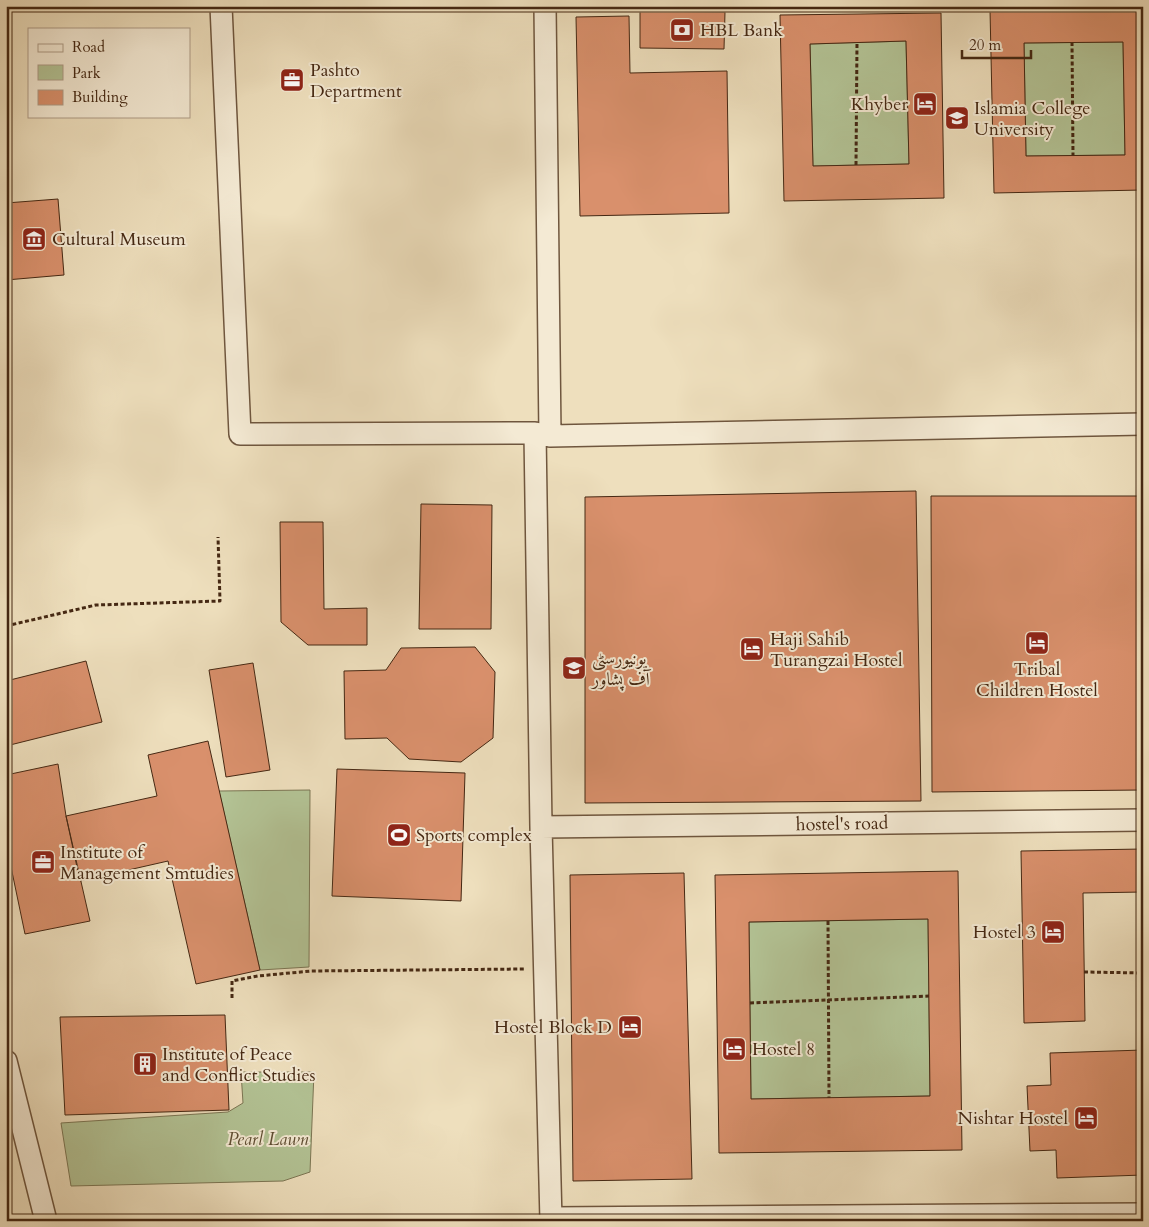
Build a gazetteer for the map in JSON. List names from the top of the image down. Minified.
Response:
{"streets":{"street":["hostel's road"]},"parks":["Pearl Lawn"],"places":{"bank":["HBL Bank"],"office":["Pashto Department","Institute of Management Smtudies"],"hotel":["Khyber","Tribal Children Hostel","Haji Sahib Turangzai Hostel","Hostel 3","Hostel Block D","Hostel 8","Nishtar Hostel"],"school or university":["Islamia College University","یونیورسٹی آف پشاور"],"museum":["Cultural Museum"],"sports":["Sports complex"],"building":["Institute of Peace and Conflict Studies"]},"legend":["Road","Park","Building"],"scale_bar":"20 m"}
